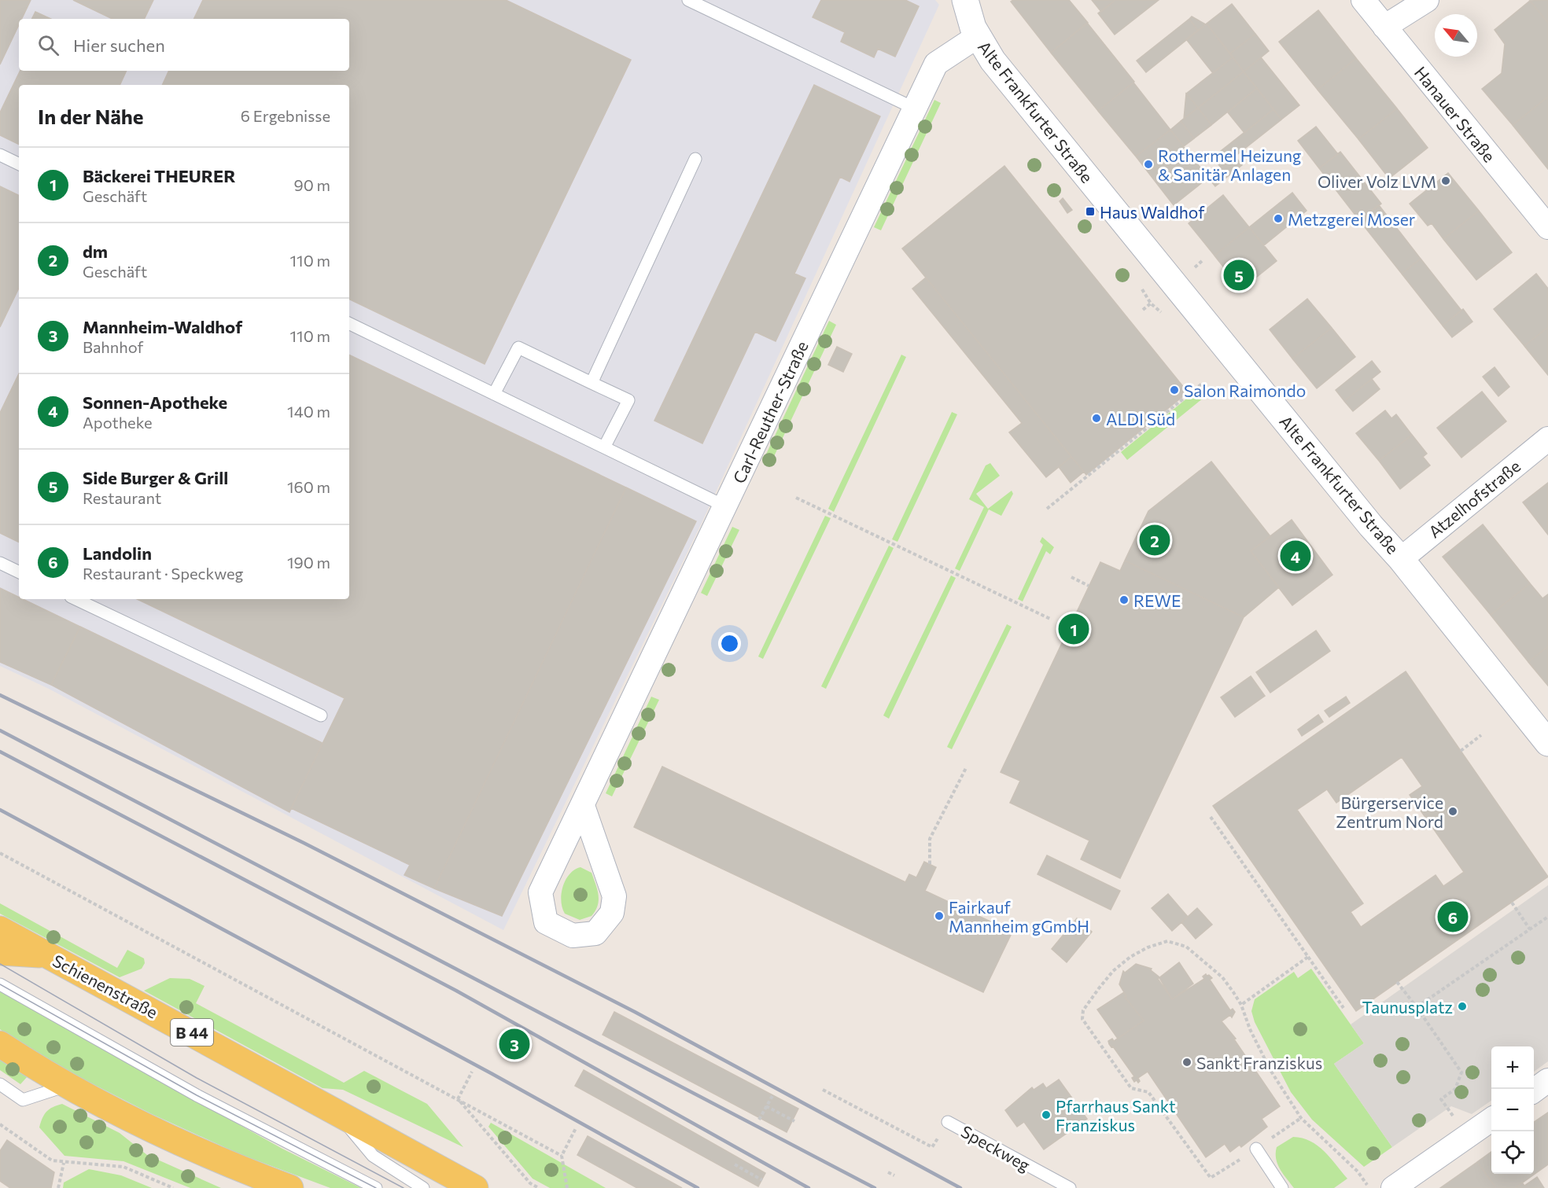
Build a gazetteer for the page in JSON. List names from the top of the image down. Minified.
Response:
{"streets":{"main road":["Schienenstraße","B 44"],"street":["Alte Frankfurter Straße","Hanauer Straße","Carl-Reuther-Straße","Atzelhofstraße"],"lane":["Speckweg"]},"crossings":[["Alte Frankfurter Straße","Carl-Reuther-Straße"],["Alte Frankfurter Straße","Atzelhofstraße"],["Schienenstraße","B 44"]],"places":{"other":["Rothermel Heizung & Sanitär Anlagen","Oliver Volz LVM","Metzgerei Moser","Salon Raimondo","ALDI Süd","REWE","Bürgerservice Zentrum Nord","Fairkauf Mannheim gGmbH","Taunusplatz","Sankt Franziskus","Pfarrhaus Sankt Franziskus"],"transit":["Haus Waldhof"]},"north":"top left","page":{"search":"Hier suchen","heading":["In der Nähe","6 Ergebnisse"],"list":[{"mark":"1","name":"Bäckerei THEURER","note":"Geschäft","value":"90 m"},{"mark":"2","name":"dm","note":"Geschäft","value":"110 m"},{"mark":"3","name":"Mannheim-Waldhof","note":"Bahnhof","value":"110 m"},{"mark":"4","name":"Sonnen-Apotheke","note":"Apotheke","value":"140 m"},{"mark":"5","name":"Side Burger & Grill","note":"Restaurant","value":"160 m"},{"mark":"6","name":"Landolin","note":"Restaurant · Speckweg","value":"190 m"}],"pins":["5","2","4","1","6","3"],"map_buttons":["+","−"]}}
